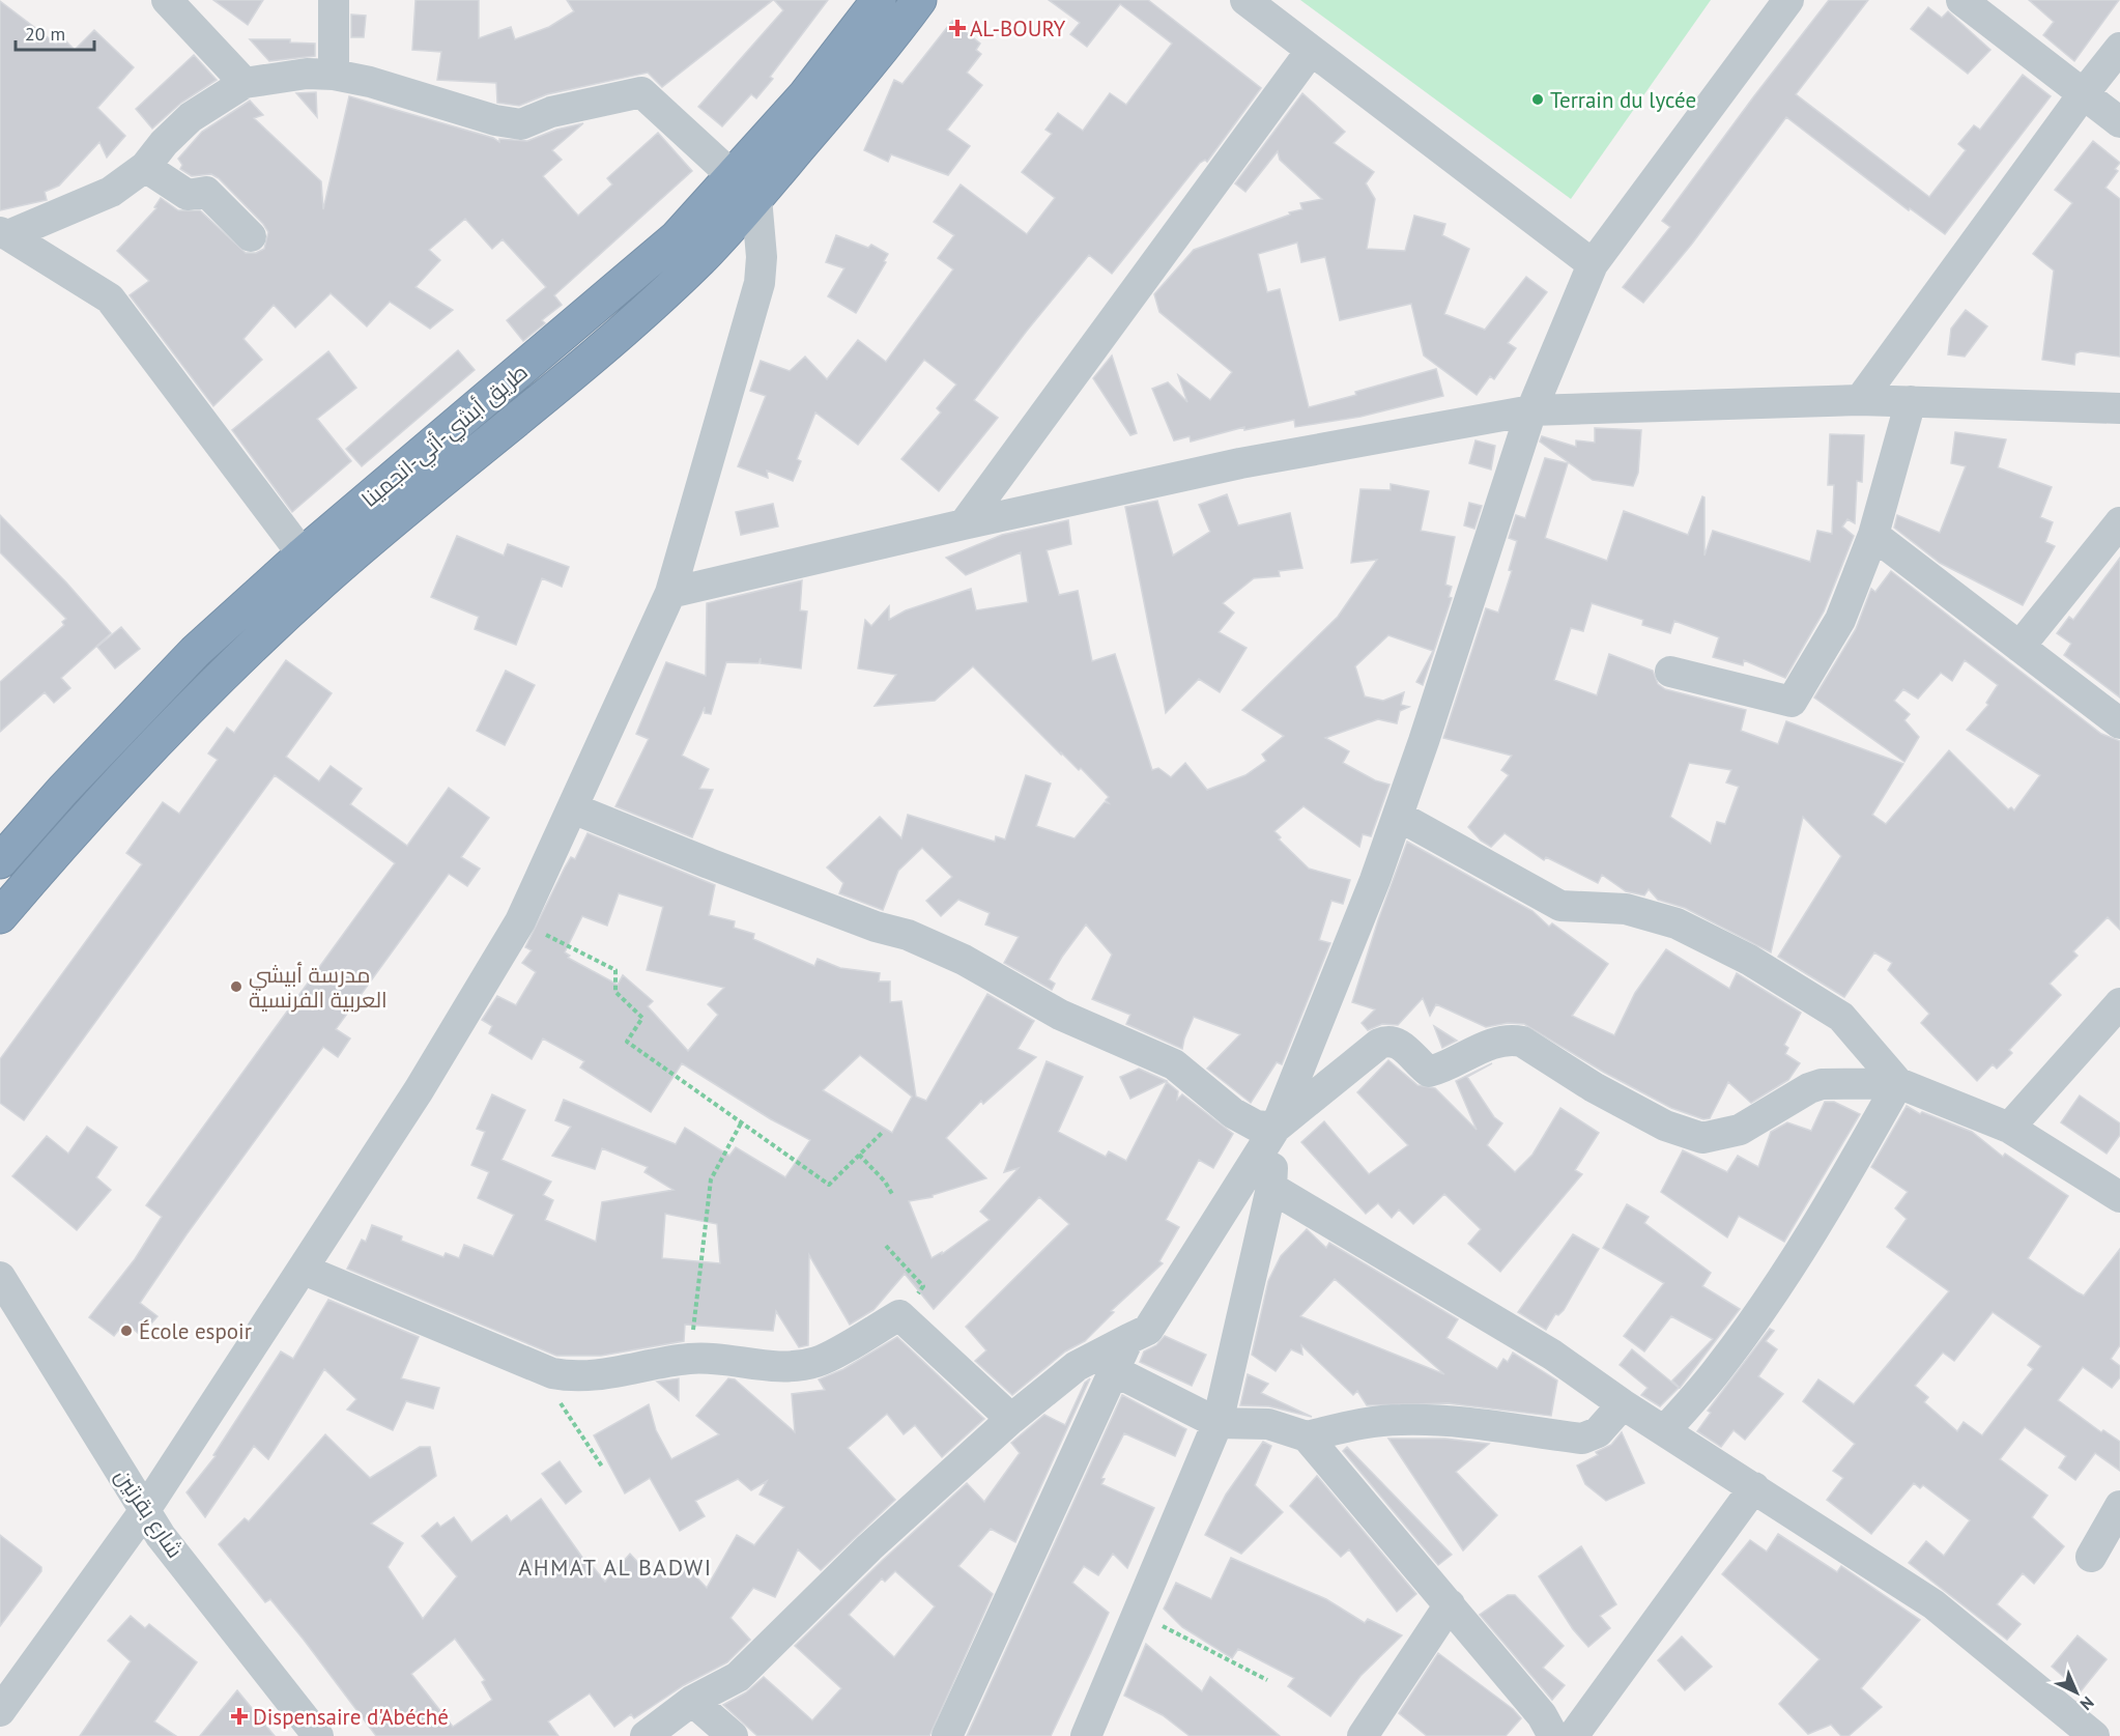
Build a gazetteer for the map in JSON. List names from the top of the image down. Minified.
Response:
{"streets":{"highway":["طريق أبشي-أتي-انجمينا"],"street":["شارع بقرتين"]},"districts":["AHMAT AL BADWI"],"places":{"health":["AL-BOURY","Dispensaire d'Abéché"],"other":["Terrain du lycée","مدرسة أبيشي العربية الفرنسية","École espoir"]},"scale_bar":"20 m","north":"bottom right"}
